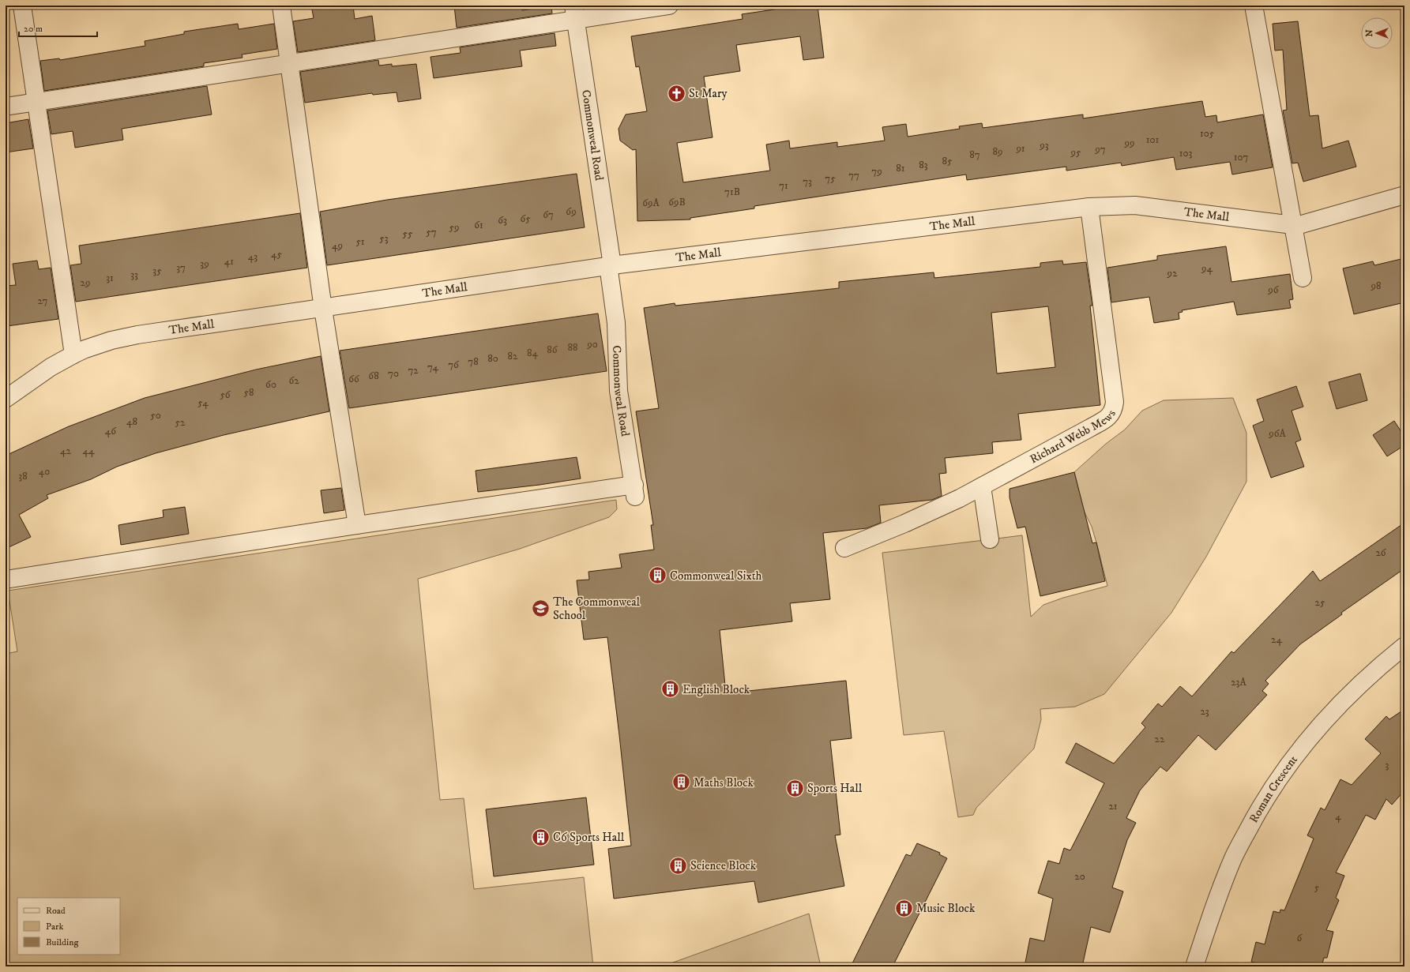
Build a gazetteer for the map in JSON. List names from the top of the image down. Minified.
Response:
{"streets":{"street":["Commonweal Road","The Mall","Richard Webb Mews","Roman Crescent"]},"crossings":[["Commonweal Road","The Mall"],["The Mall","Richard Webb Mews"]],"places":{"church":["St Mary"],"building":["Commonweal Sixth","English Block","Maths Block","Sports Hall","C6 Sports Hall","Science Block","Music Block"],"school or university":["The Commonweal School"]},"house_numbers":["105","101","99","93","91","97","89","95","103","87","107","85","83","81","79","77","75","73","71","71B","69B","69A","69","67","65","63","61","59","57","55","53","51","49","45","43","41","39","37","94","35","92","33","31","29","98","96","27","90","88","86","84","82","80","78","76","74","72","70","68","66","62","60","58","56","54","50","48","52","46","96A","42","44","40","38","26","25","24","23A","23","22","3","21","4","20","5","6"],"legend":["Road","Park","Building"],"scale_bar":"20 m","north":"left"}
